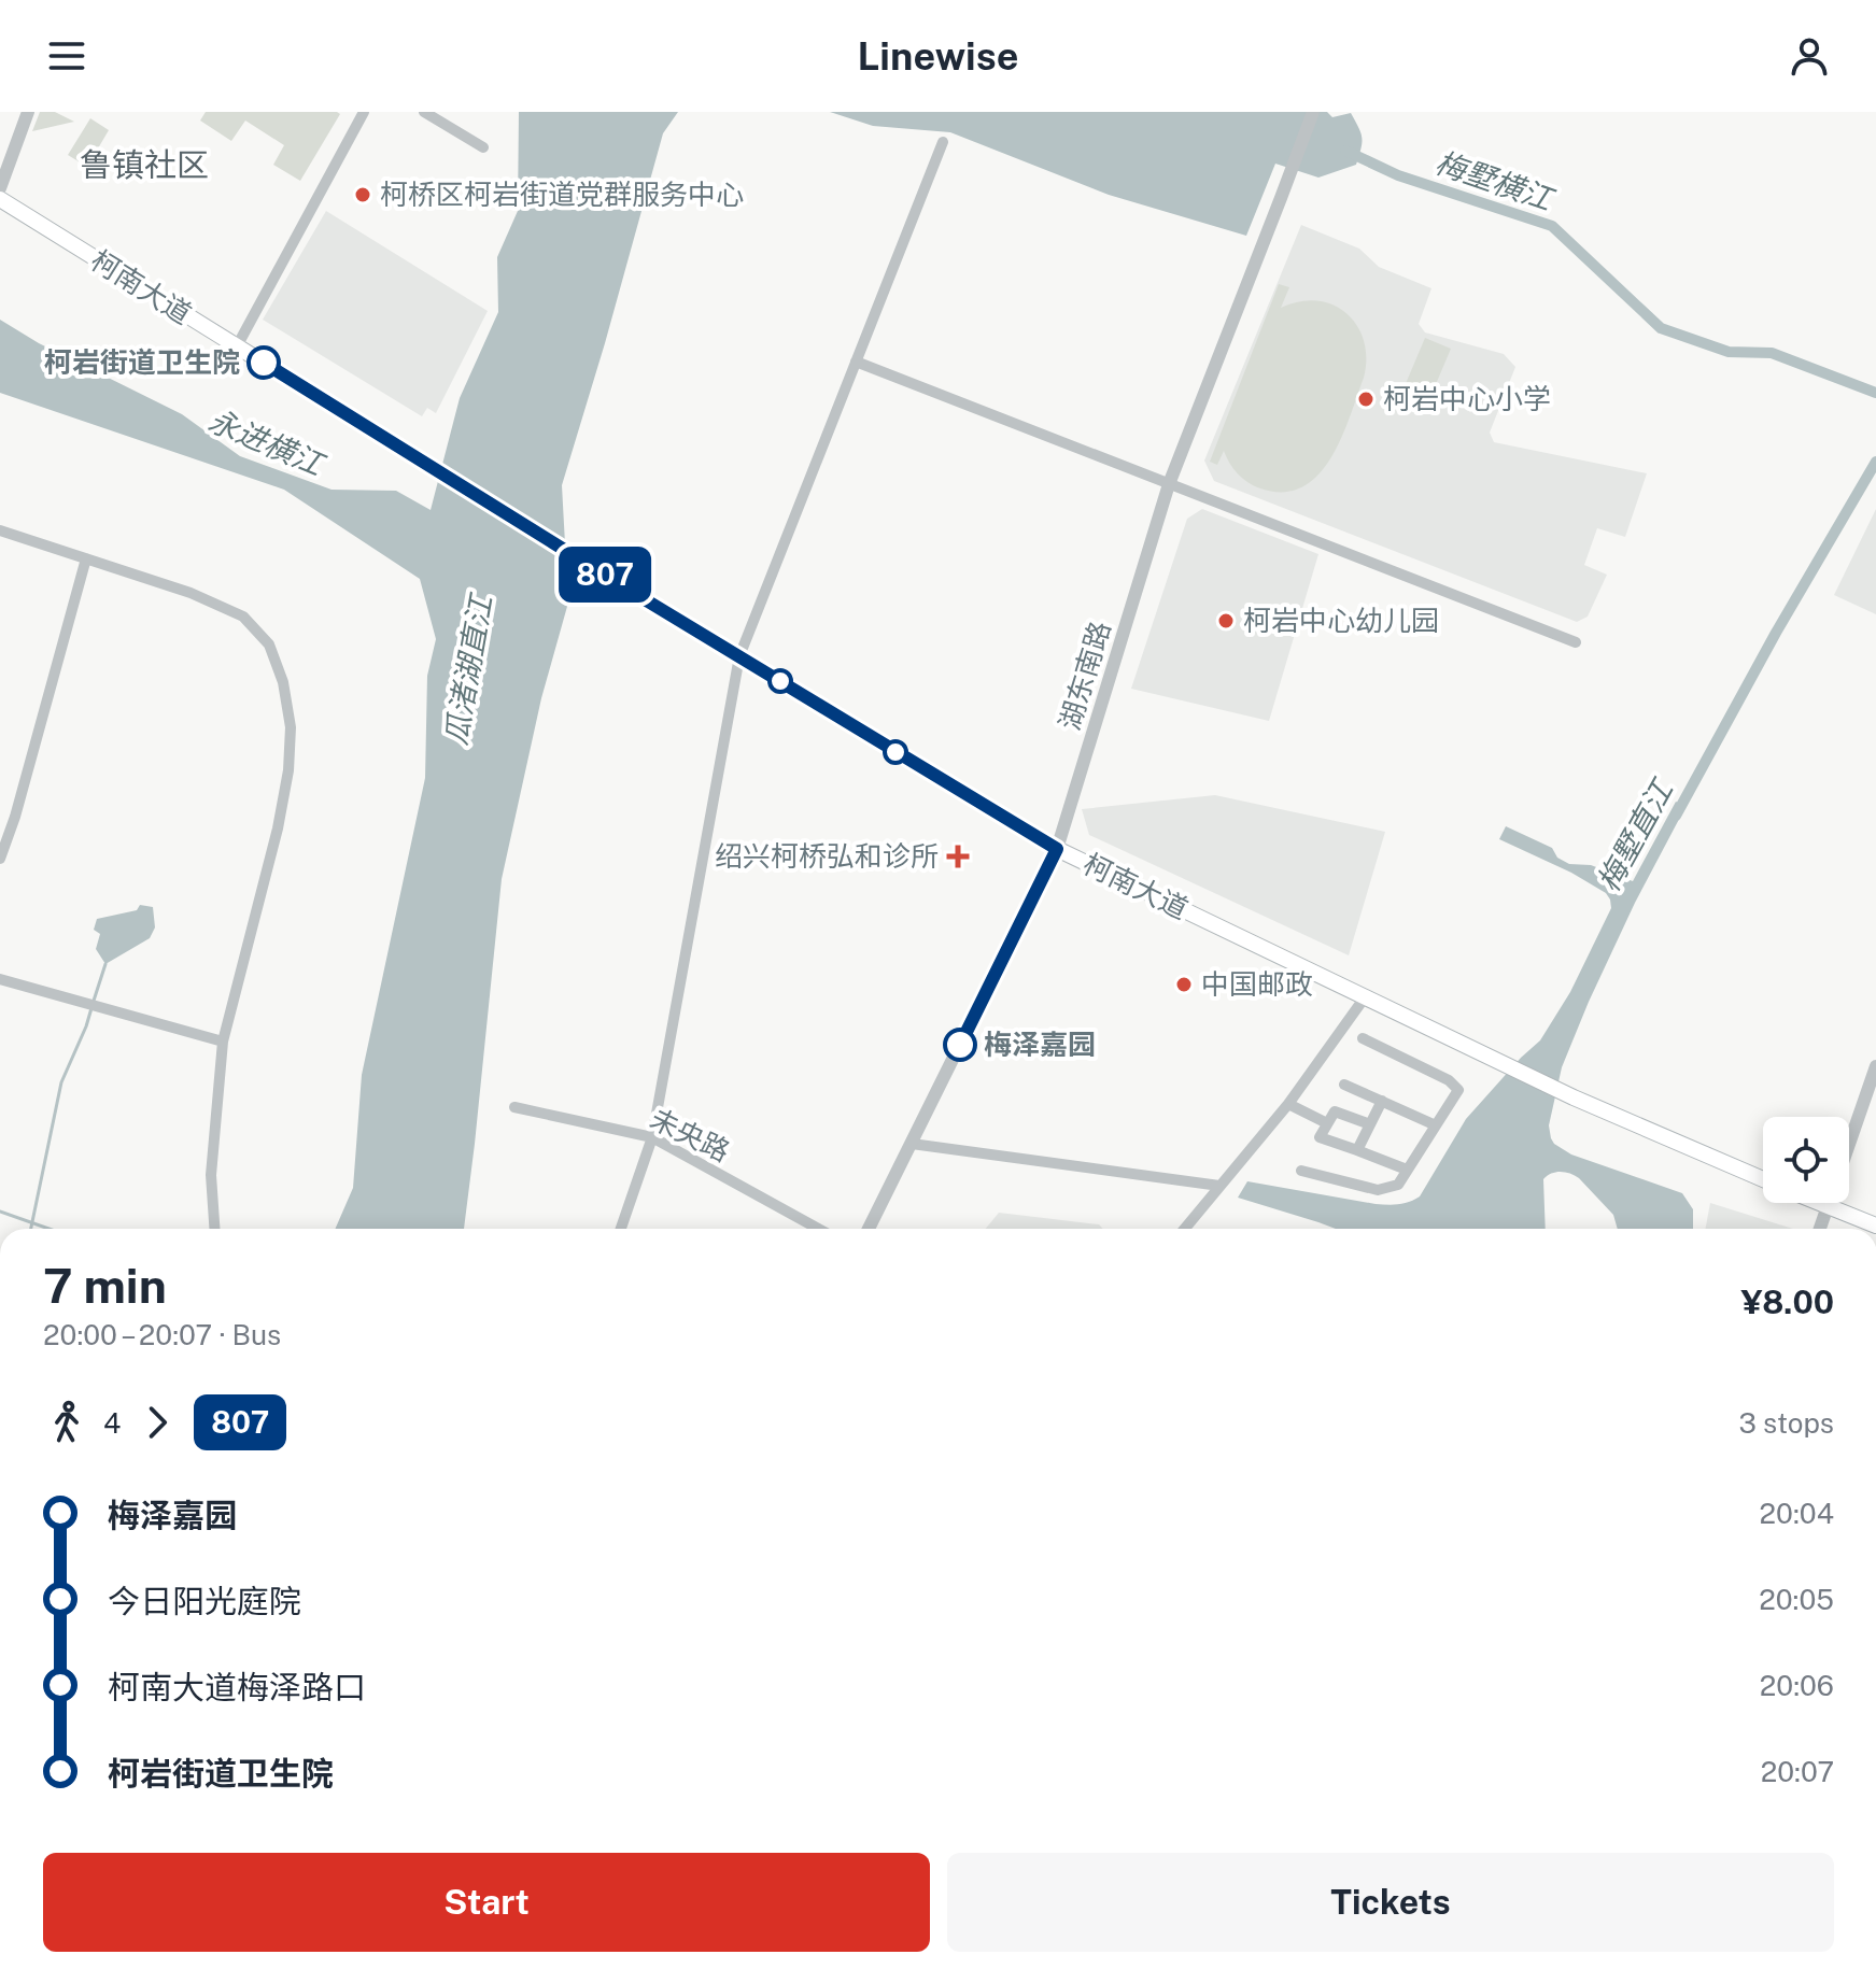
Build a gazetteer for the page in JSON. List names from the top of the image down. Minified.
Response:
{"streets":{"main road":["柯南大道"],"street":["湖东南路","未央路"]},"crossings":[["柯南大道","湖东南路"]],"districts":["鲁镇社区"],"water":["梅墅横江","永进横江","瓜渚湖直江","梅墅直江"],"places":{"other":["柯桥区柯岩街道党群服务中心","柯岩街道卫生院","柯岩中心小学","柯岩中心幼儿园","中国邮政","梅泽嘉园"],"health":["绍兴柯桥弘和诊所"]},"lines":["bus line 807"],"page":{"header":"Linewise","on_map":"807","heading":["7 min","20:00 – 20:07 · Bus","¥8.00"],"legs":["4","807","3 stops"],"list":[{"name":"梅泽嘉园","value":"20:04"},{"name":"今日阳光庭院","value":"20:05"},{"name":"柯南大道梅泽路口","value":"20:06"},{"name":"柯岩街道卫生院","value":"20:07"}],"buttons":["Start","Tickets"]}}
